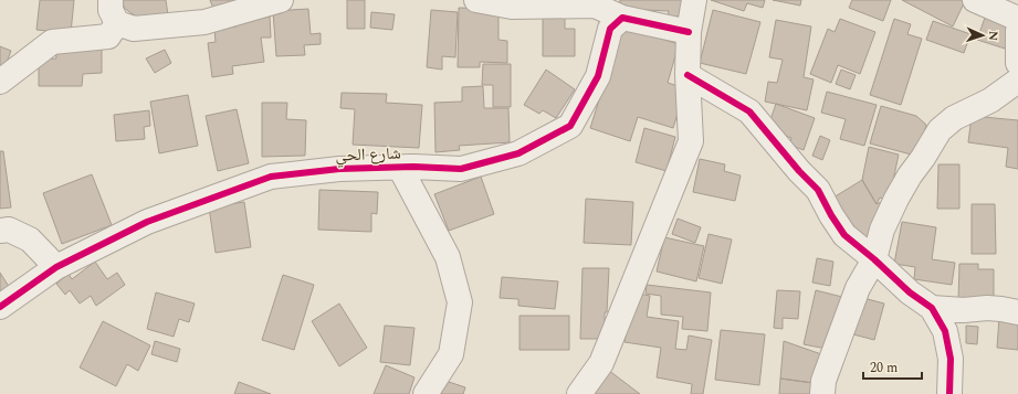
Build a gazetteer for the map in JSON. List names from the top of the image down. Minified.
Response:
{"streets":{"street":["شارع الحي"]},"scale_bar":"20 m","north":"right"}
